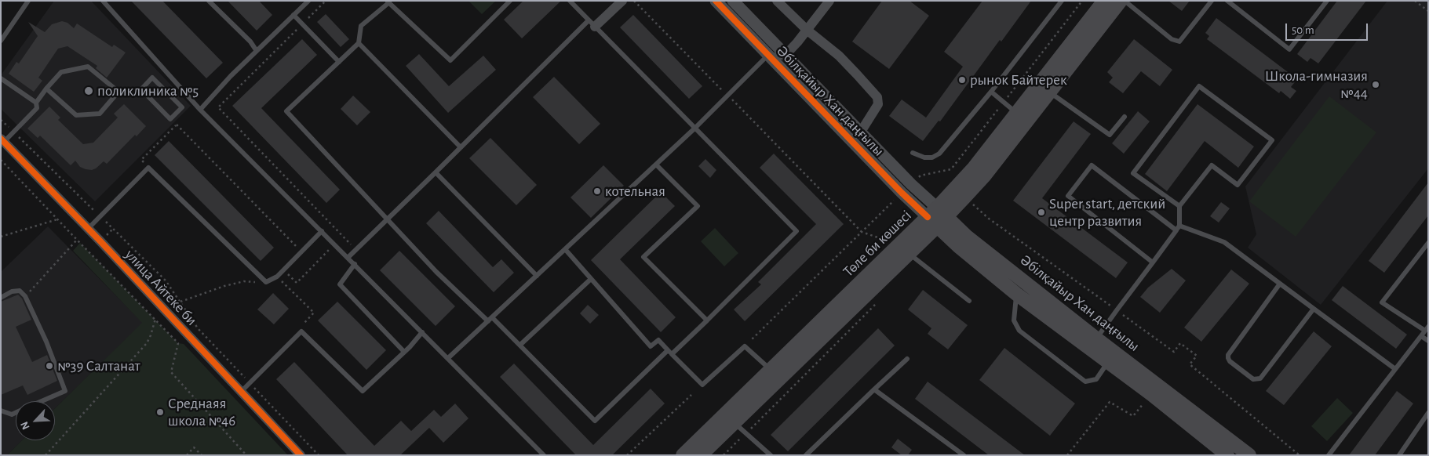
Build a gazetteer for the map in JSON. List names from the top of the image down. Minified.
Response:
{"streets":{"main road":["Әбілқайыр Хан даңғылы","Төле би көшесі"],"street":["улица Айтеке би"]},"crossings":[["Әбілқайыр Хан даңғылы","Төле би көшесі"]],"places":["рынок Байтерек","Школа-гимназия №44","поликлиника №5","котельная","Super start, детский центр развития","№39 Салтанат","Среднаяя школа №46"],"scale_bar":"50 m","north":"bottom left"}
